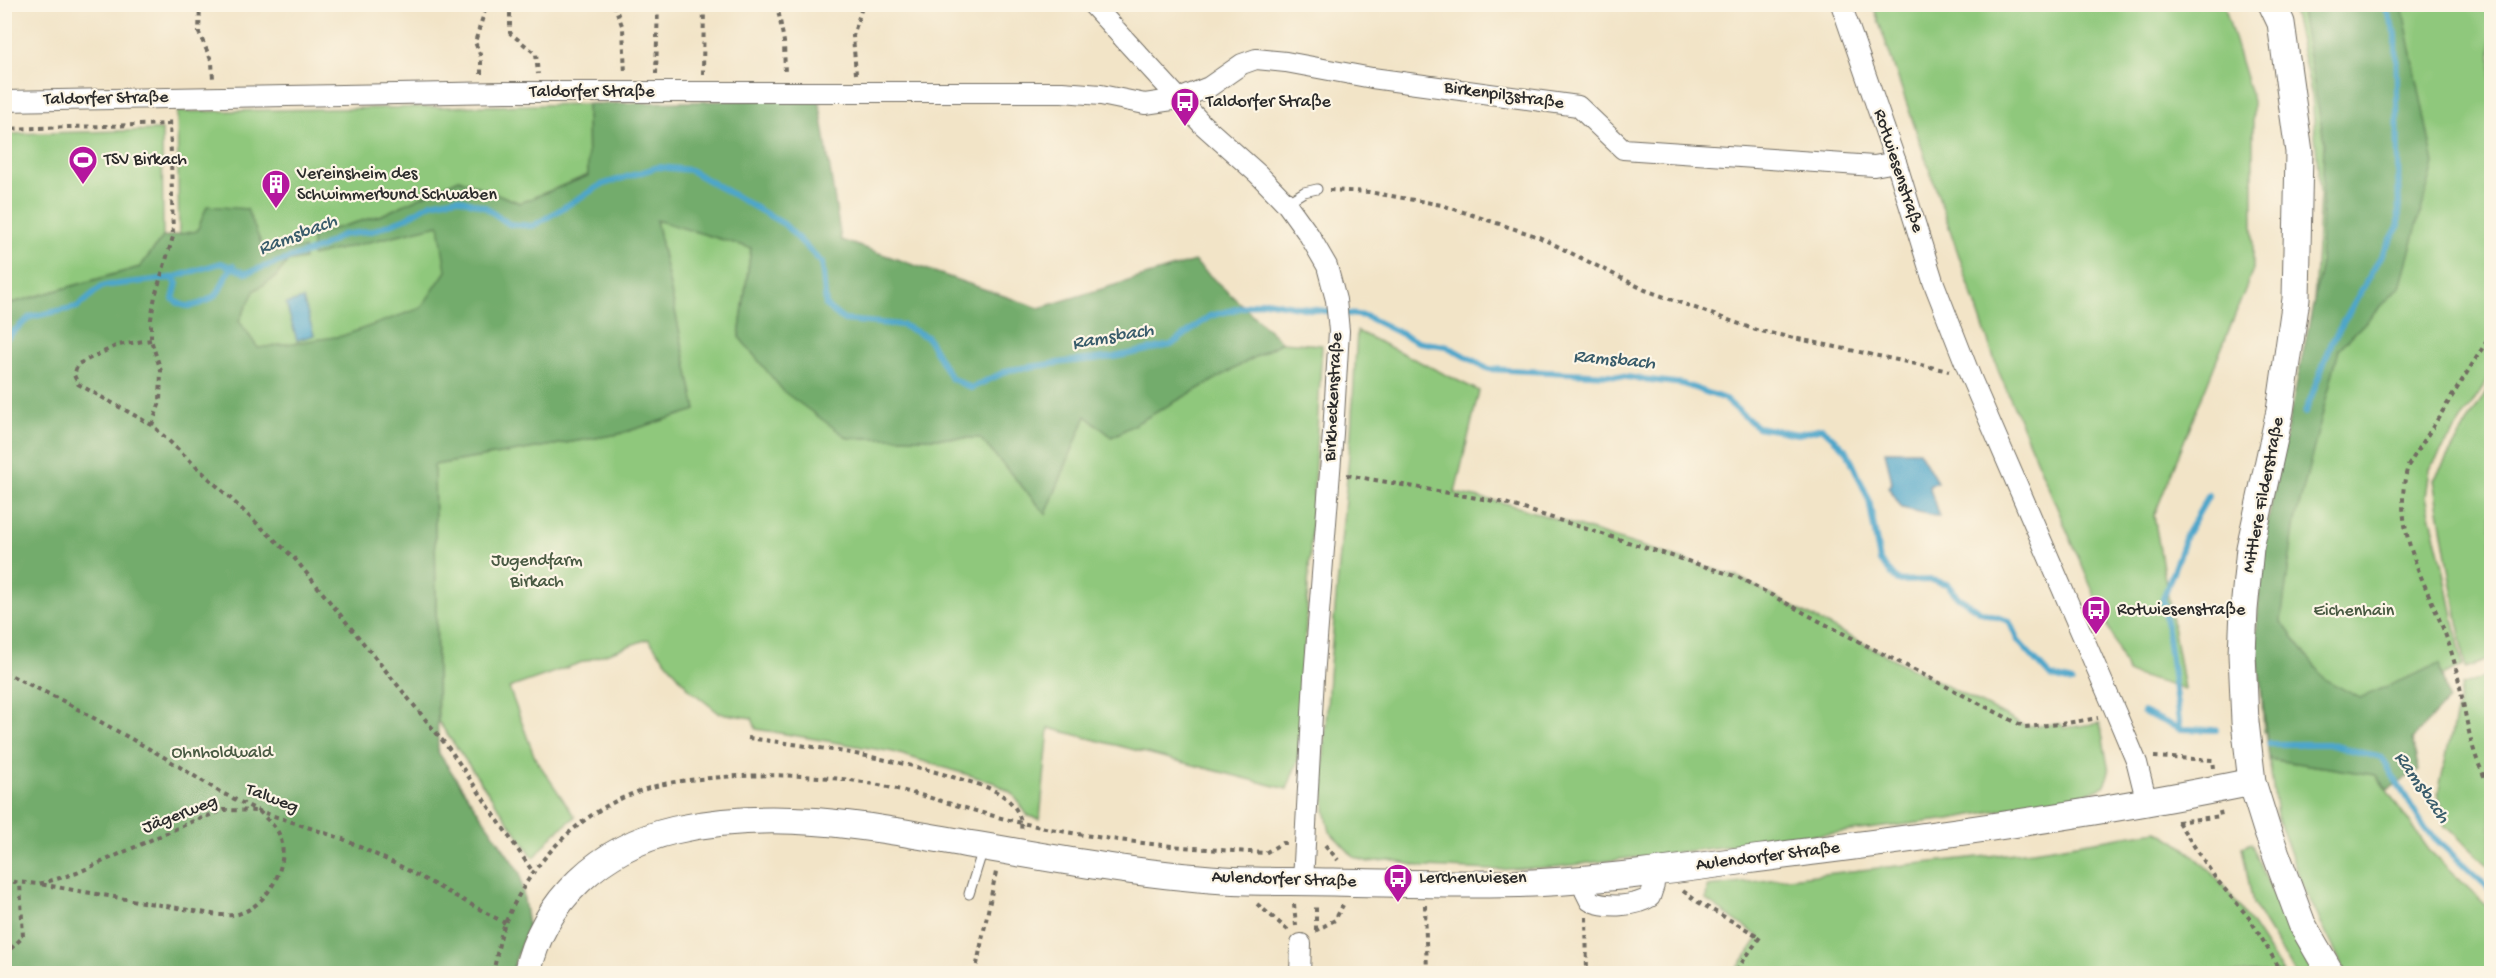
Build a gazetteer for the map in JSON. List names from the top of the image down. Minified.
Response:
{"streets":{"main road":["Mittlere Filderstraße","Aulendorfer Straße"],"street":["Taldorfer Straße","Birkenpilzstraße","Rotwiesenstraße","Birkheckenstraße"],"path":["Talweg","Jägerweg"]},"crossings":[["Taldorfer Straße","Birkenpilzstraße"],["Taldorfer Straße","Birkheckenstraße"],["Birkenpilzstraße","Rotwiesenstraße"],["Birkenpilzstraße","Birkheckenstraße"],["Rotwiesenstraße","Aulendorfer Straße"],["Birkheckenstraße","Aulendorfer Straße"],["Mittlere Filderstraße","Aulendorfer Straße"],["Talweg","Jägerweg"]],"water":["Ramsbach"],"parks":["Jugendfarm Birkach","Eichenhain","Ohnholdwald"],"places":{"bus stop":["Taldorfer Straße","Rotwiesenstraße","Lerchenwiesen"],"sports":["TSV Birkach"],"building":["Vereinsheim des Schwimmerbund Schwaben"]}}
